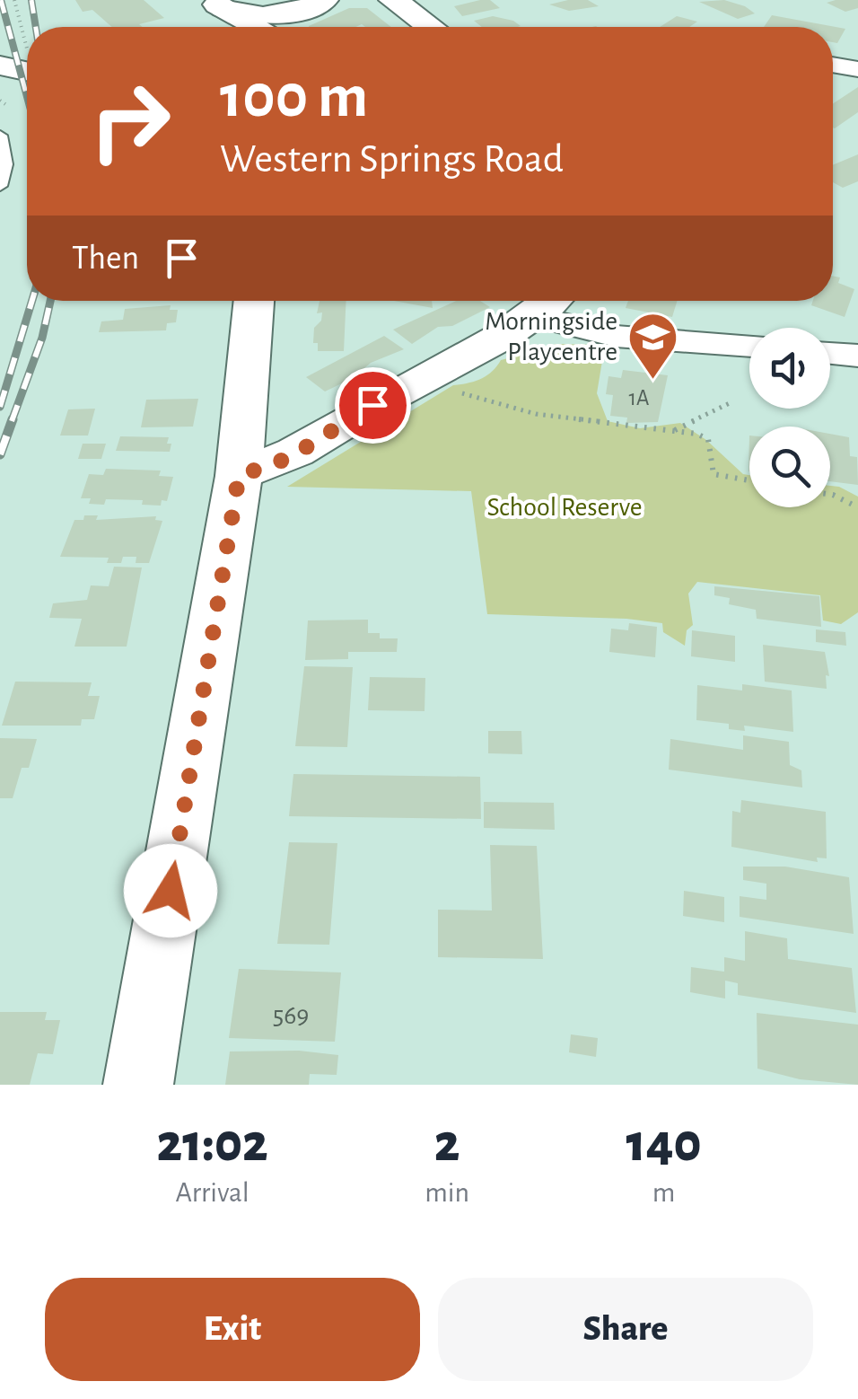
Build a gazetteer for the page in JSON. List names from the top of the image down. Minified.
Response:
{"parks":["School Reserve"],"places":{"school or university":["Morningside Playcentre"]},"house_numbers":["1A","569"],"page":{"turn":["100 m","Western Springs Road"],"then":"Then","eta":["21:02","Arrival","2","min","140","m"],"buttons":["Exit","Share"]}}
